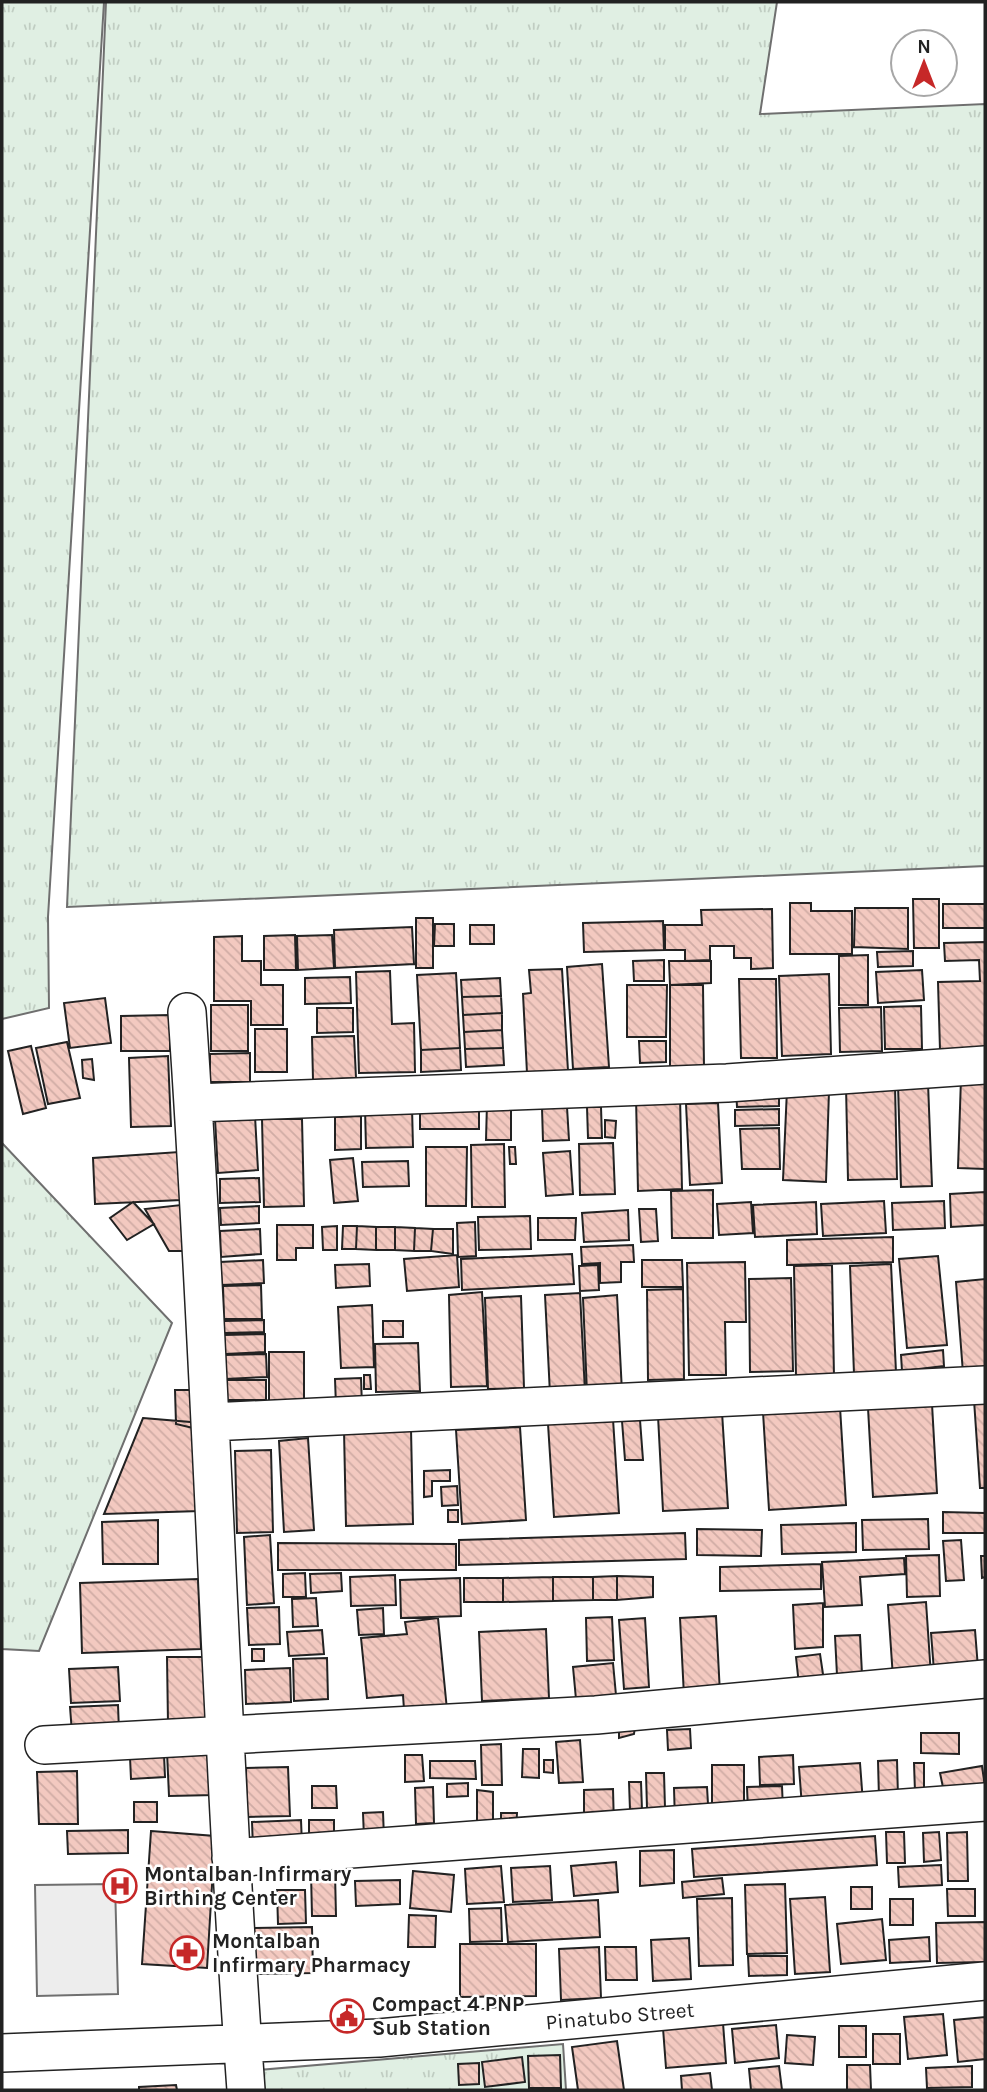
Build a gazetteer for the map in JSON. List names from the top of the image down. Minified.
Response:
{"streets":{"street":["Pinatubo Street"]},"places":{"hospital":["Montalban Infirmary Birthing Center"],"pharmacy":["Montalban Infirmary Pharmacy"],"public building":["Compact 4 PNP Sub Station"]},"north":"top"}
